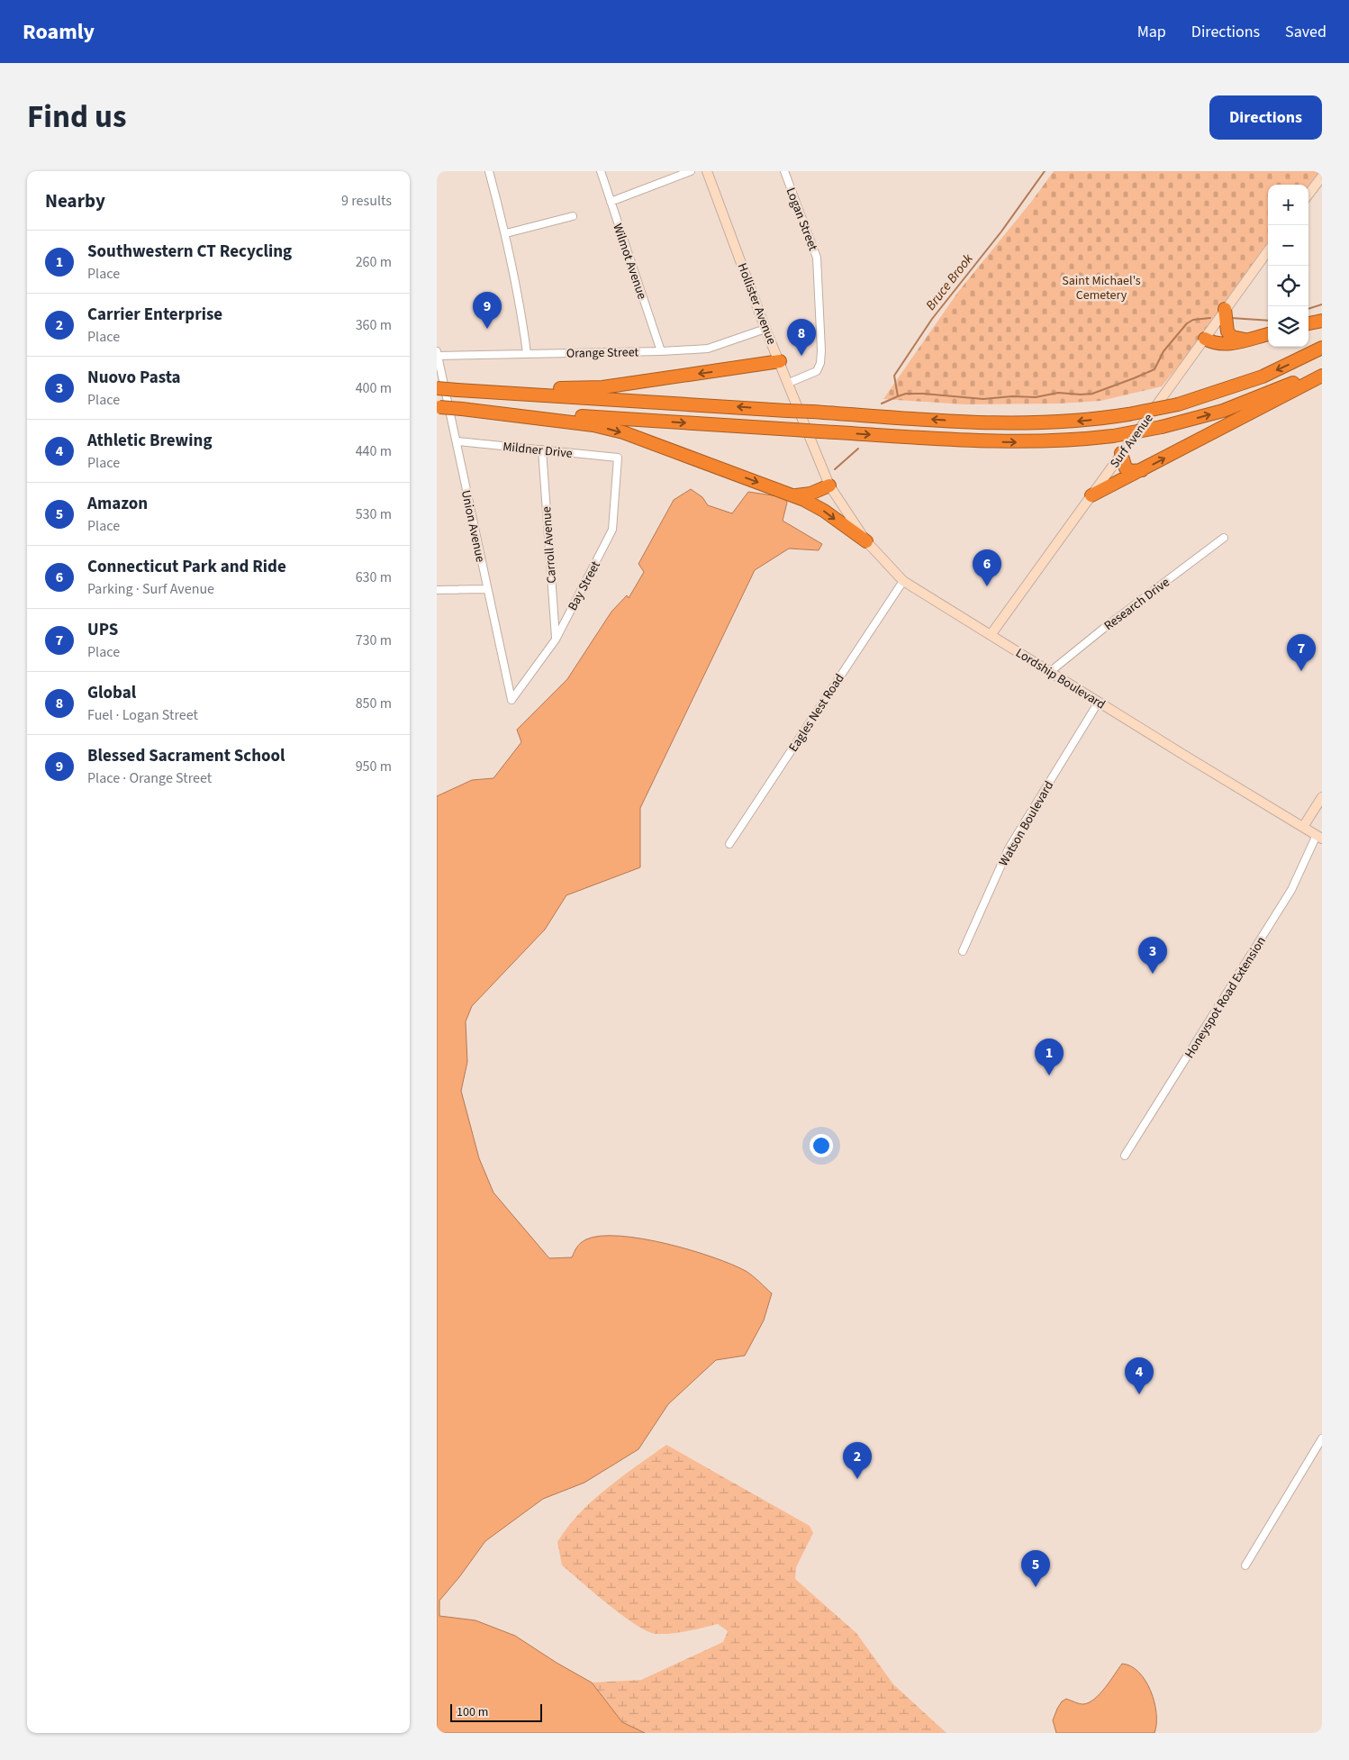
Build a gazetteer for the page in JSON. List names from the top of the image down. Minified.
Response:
{"streets":{"main road":["Hollister Avenue","Surf Avenue","Lordship Boulevard"],"street":["Logan Street","Wilmot Avenue","Orange Street","Mildner Drive","Union Avenue","Carroll Avenue","Bay Street","Research Drive","Eagles Nest Road","Watson Boulevard","Honeyspot Road Extension"]},"crossings":[["Logan Street","Hollister Avenue"],["Wilmot Avenue","Orange Street"],["Hollister Avenue","Orange Street"],["Hollister Avenue","Lordship Boulevard"],["Orange Street","Union Avenue"],["Surf Avenue","Lordship Boulevard"],["Mildner Drive","Union Avenue"],["Mildner Drive","Carroll Avenue"],["Mildner Drive","Bay Street"],["Union Avenue","Bay Street"],["Carroll Avenue","Bay Street"],["Research Drive","Lordship Boulevard"],["Lordship Boulevard","Eagles Nest Road"],["Lordship Boulevard","Watson Boulevard"],["Lordship Boulevard","Honeyspot Road Extension"]],"water":["Bruce Brook"],"parks":["Saint Michael's Cemetery"],"scale_bar":"100 m","page":{"header":"Roamly","nav":["Map","Directions","Saved"],"title":"Find us","buttons":"Directions","heading":["Nearby","9 results"],"map_buttons":["+","−"],"list":[{"mark":"1","name":"Southwestern CT Recycling","note":"Place","value":"260 m"},{"mark":"2","name":"Carrier Enterprise","note":"Place","value":"360 m"},{"mark":"3","name":"Nuovo Pasta","note":"Place","value":"400 m"},{"mark":"4","name":"Athletic Brewing","note":"Place","value":"440 m"},{"mark":"5","name":"Amazon","note":"Place","value":"530 m"},{"mark":"6","name":"Connecticut Park and Ride","note":"Parking · Surf Avenue","value":"630 m"},{"mark":"7","name":"UPS","note":"Place","value":"730 m"},{"mark":"8","name":"Global","note":"Fuel · Logan Street","value":"850 m"},{"mark":"9","name":"Blessed Sacrament School","note":"Place · Orange Street","value":"950 m"}],"pins":["9","8","6","7","3","1","4","2","5"],"scale":"100 m"}}
